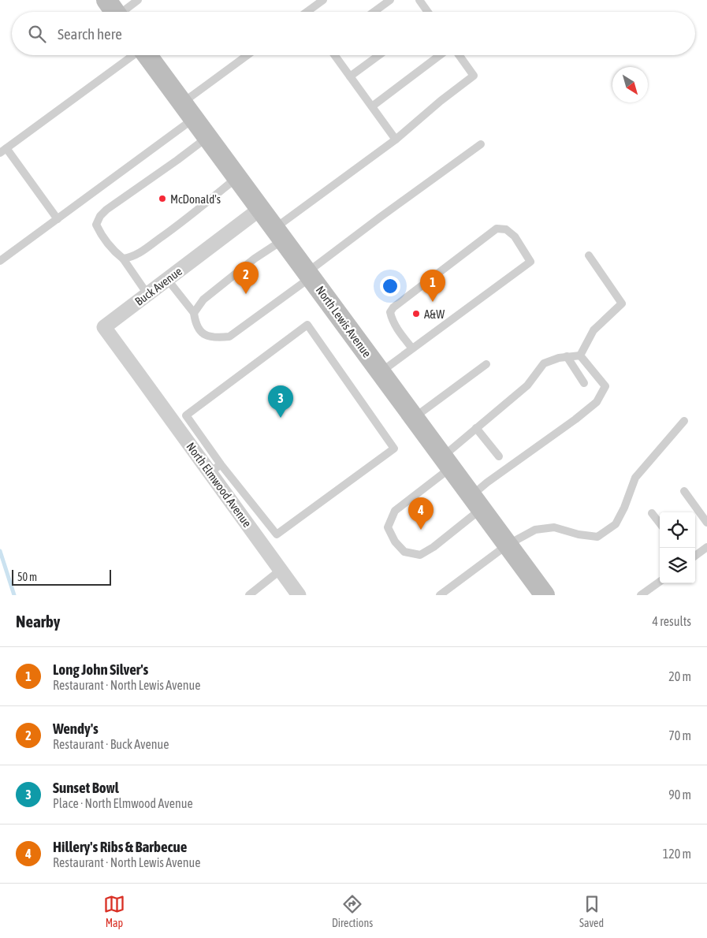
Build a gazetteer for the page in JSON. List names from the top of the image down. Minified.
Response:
{"streets":{"main road":["North Lewis Avenue"],"street":["Buck Avenue","North Elmwood Avenue"]},"crossings":[["Buck Avenue","North Lewis Avenue"],["Buck Avenue","North Elmwood Avenue"]],"places":["McDonald's","A&W"],"scale_bar":"50 m","north":"bottom right","page":{"search":"Search here","pins":["2","1","3","4"],"scale":"50 m","heading":["Nearby","4 results"],"list":[{"mark":"1","name":"Long John Silver's","note":"Restaurant · North Lewis Avenue","value":"20 m"},{"mark":"2","name":"Wendy's","note":"Restaurant · Buck Avenue","value":"70 m"},{"mark":"3","name":"Sunset Bowl","note":"Place · North Elmwood Avenue","value":"90 m"},{"mark":"4","name":"Hillery's Ribs & Barbecue","note":"Restaurant · North Lewis Avenue","value":"120 m"}],"nav":["Map","Directions","Saved"]}}
